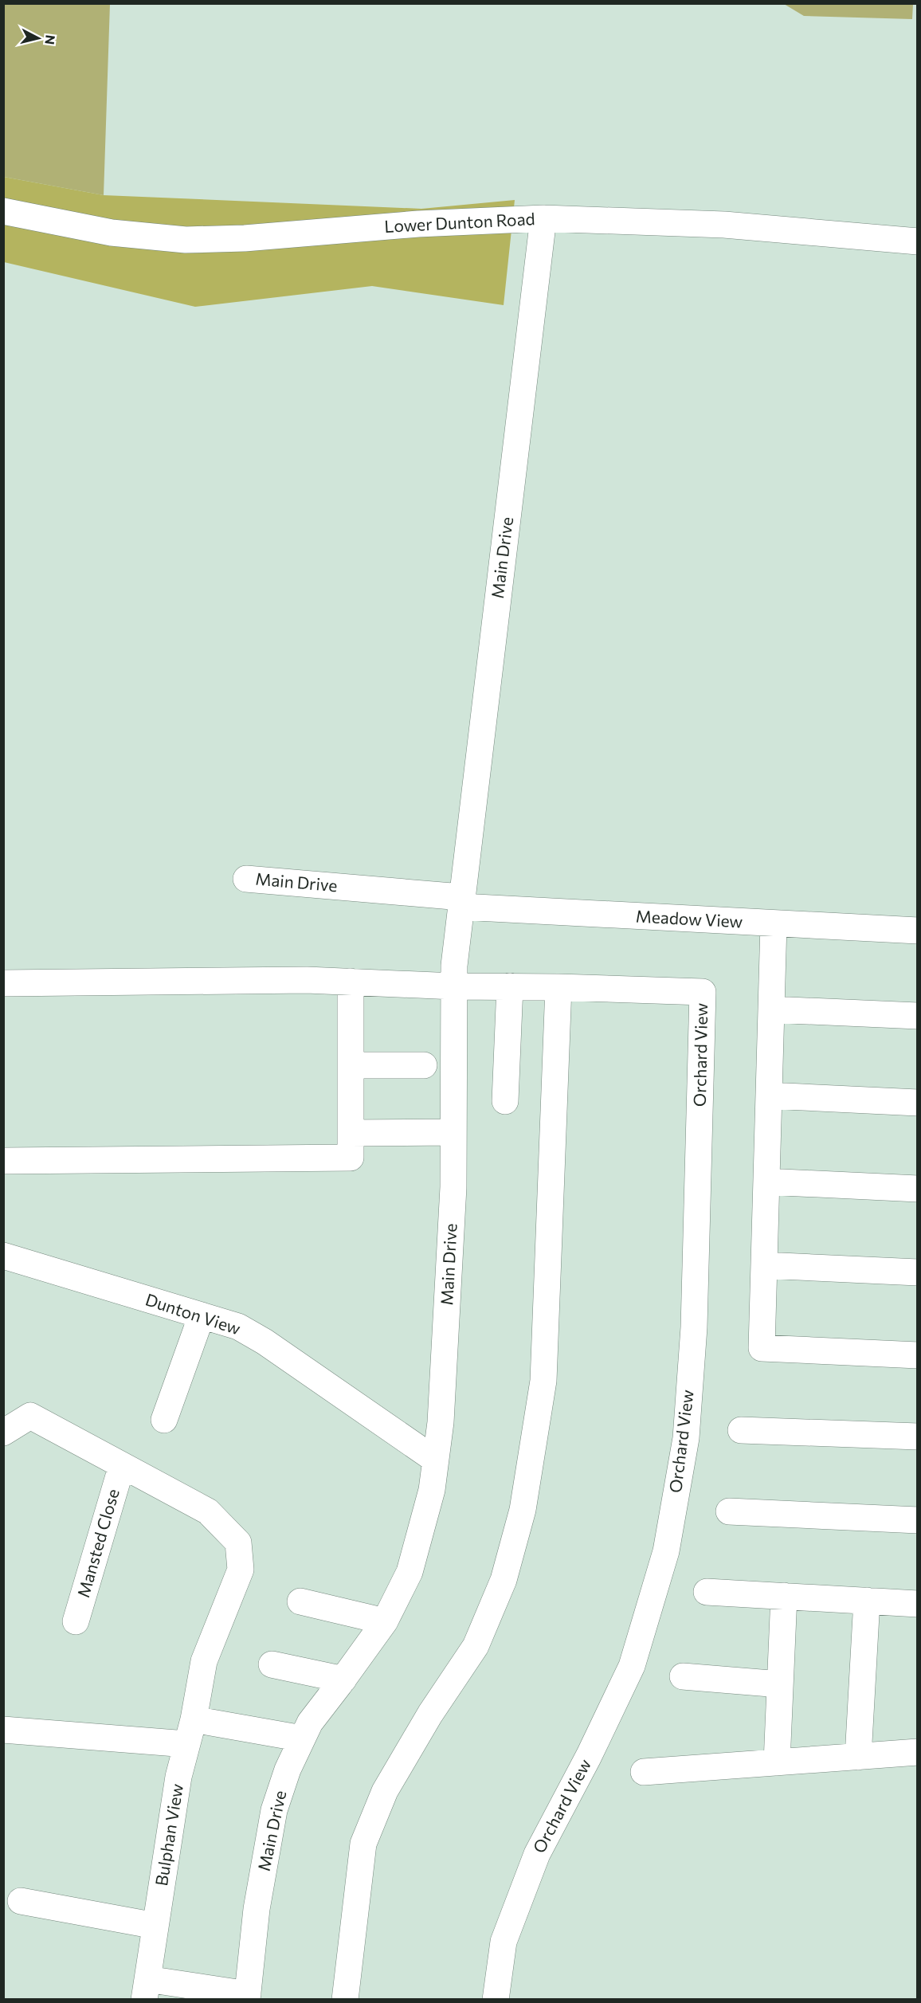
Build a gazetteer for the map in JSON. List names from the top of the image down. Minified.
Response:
{"streets":{"street":["Lower Dunton Road","Main Drive","Meadow View","Orchard View","Dunton View","Mansted Close","Bulphan View"]},"crossings":[["Lower Dunton Road","Main Drive"],["Main Drive","Meadow View"],["Main Drive","Orchard View"],["Main Drive","Dunton View"],["Main Drive","Bulphan View"],["Mansted Close","Bulphan View"]],"north":"right"}
